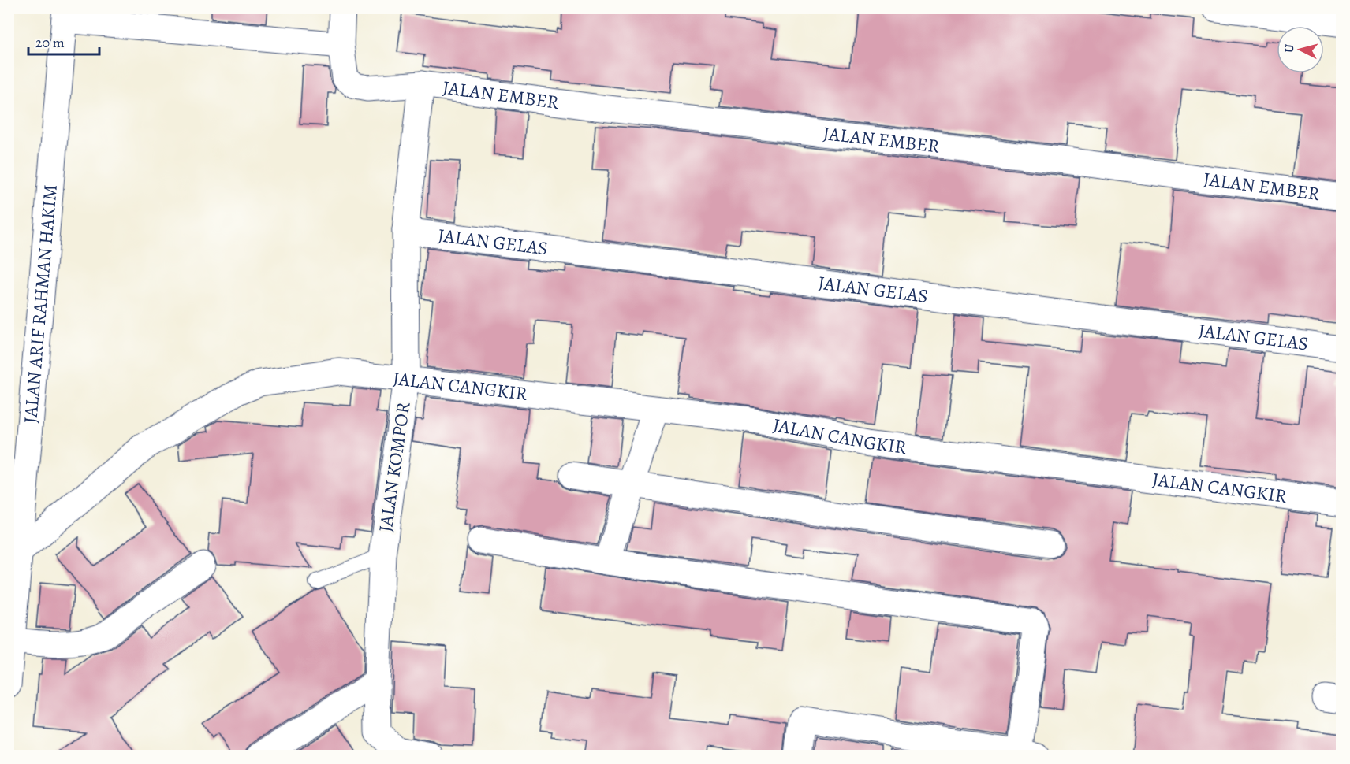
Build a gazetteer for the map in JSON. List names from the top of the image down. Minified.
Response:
{"streets":{"street":["JALAN EMBER","JALAN GELAS","JALAN ARIF RAHMAN HAKIM","JALAN CANGKIR","JALAN KOMPOR"]},"crossings":[["JALAN EMBER","JALAN KOMPOR"],["JALAN GELAS","JALAN KOMPOR"],["JALAN ARIF RAHMAN HAKIM","JALAN CANGKIR"],["JALAN CANGKIR","JALAN KOMPOR"]],"scale_bar":"20 m","north":"left"}
